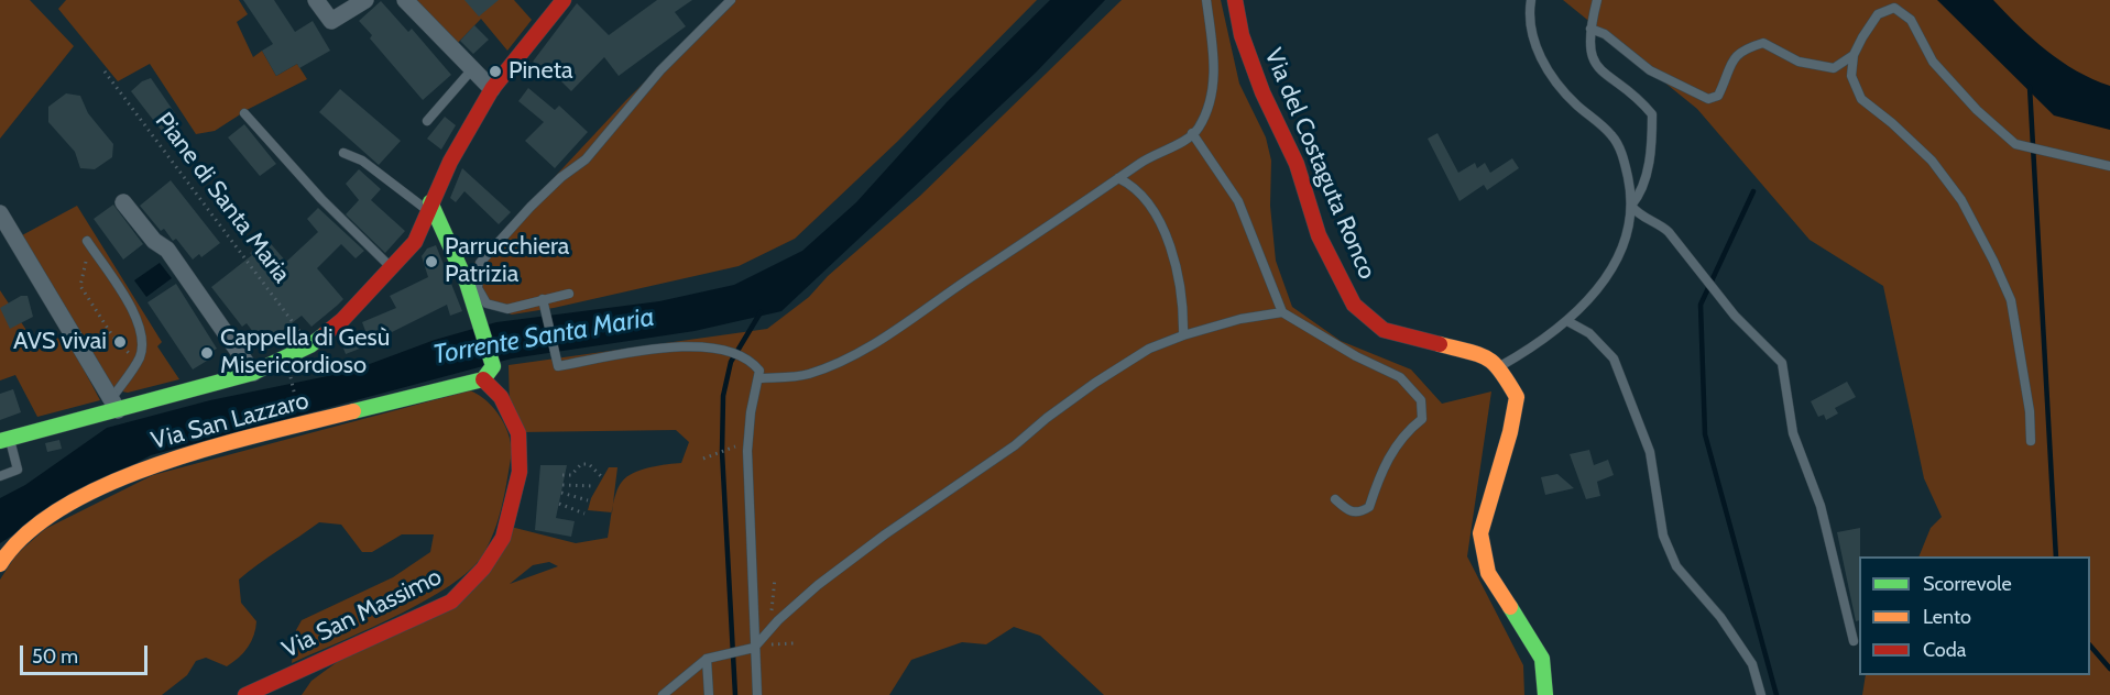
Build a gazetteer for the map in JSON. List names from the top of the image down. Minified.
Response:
{"streets":{"street":["Via del Costaguta Ronco","Via San Lazzaro","Via San Massimo"],"path":["Piane di Santa Maria"]},"crossings":[["Via San Lazzaro","Via San Massimo"]],"water":["Torrente Santa Maria"],"places":["Pineta","Parrucchiera Patrizia","AVS vivai","Cappella di Gesù Misericordioso"],"legend":["Scorrevole","Lento","Coda"],"scale_bar":"50 m"}
